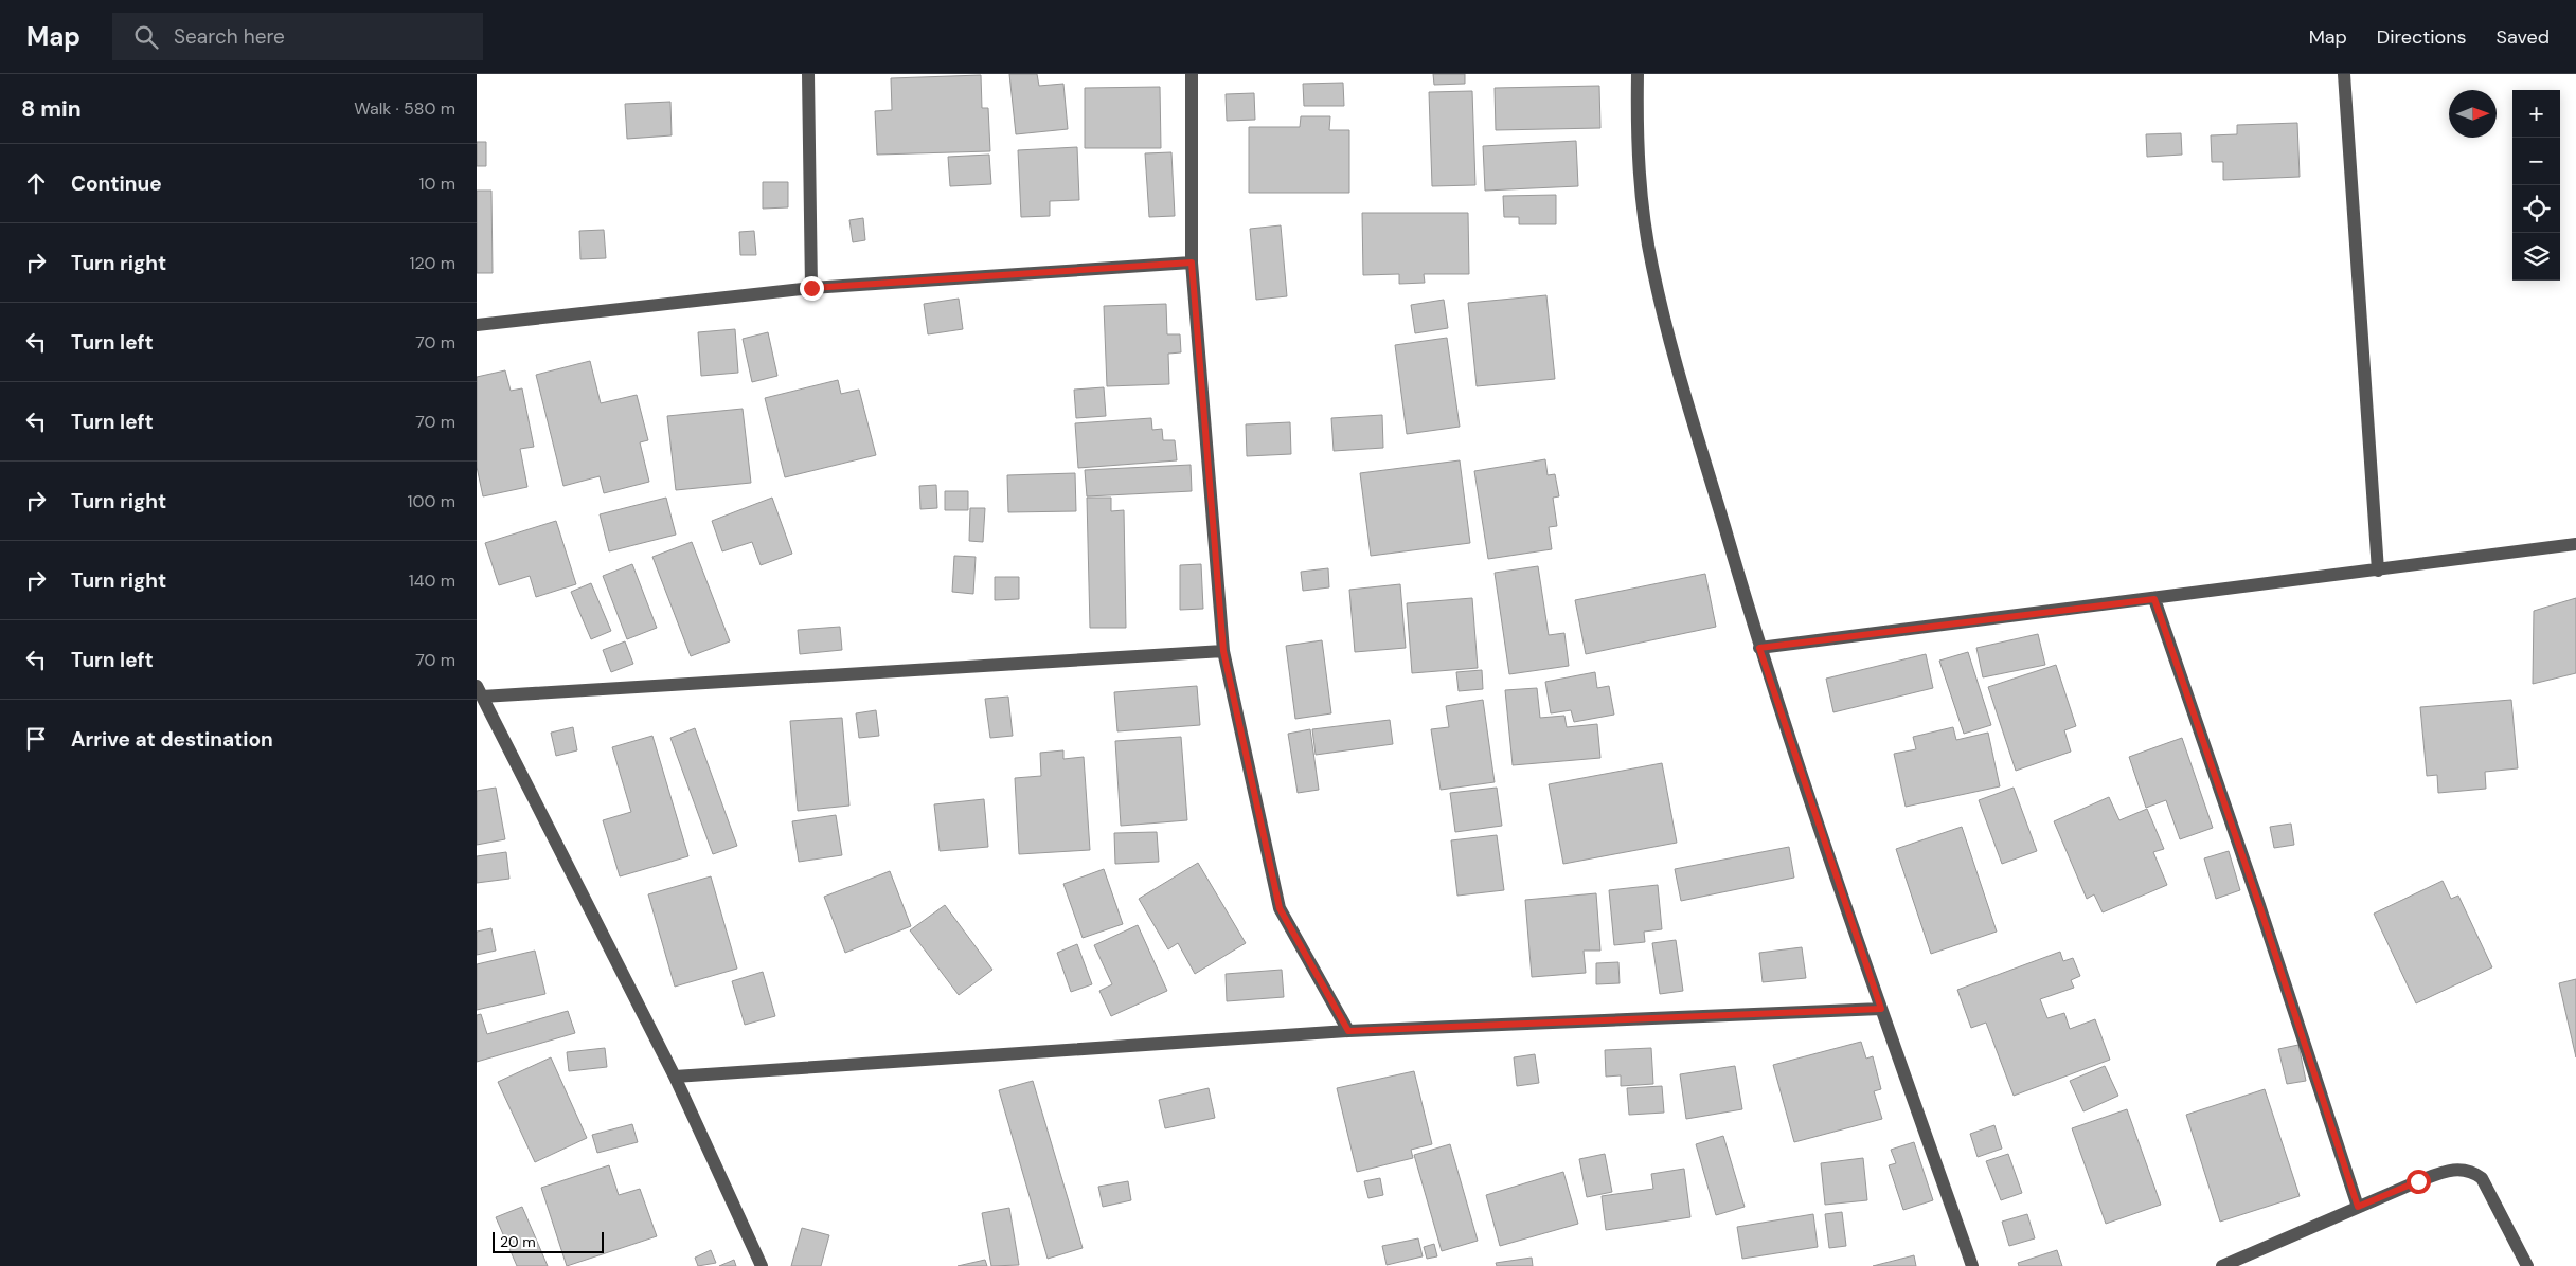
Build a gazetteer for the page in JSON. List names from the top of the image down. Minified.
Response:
{"scale_bar":"20 m","north":"right","page":{"header":"Map","search":"Search here","nav":["Map","Directions","Saved"],"heading":["8 min","Walk · 580 m"],"map_buttons":["+","−"],"list":[["Continue","10 m"],["Turn right","120 m"],["Turn left","70 m"],["Turn left","70 m"],["Turn right","100 m"],["Turn right","140 m"],["Turn left","70 m"],"Arrive at destination"],"scale":"20 m"}}
